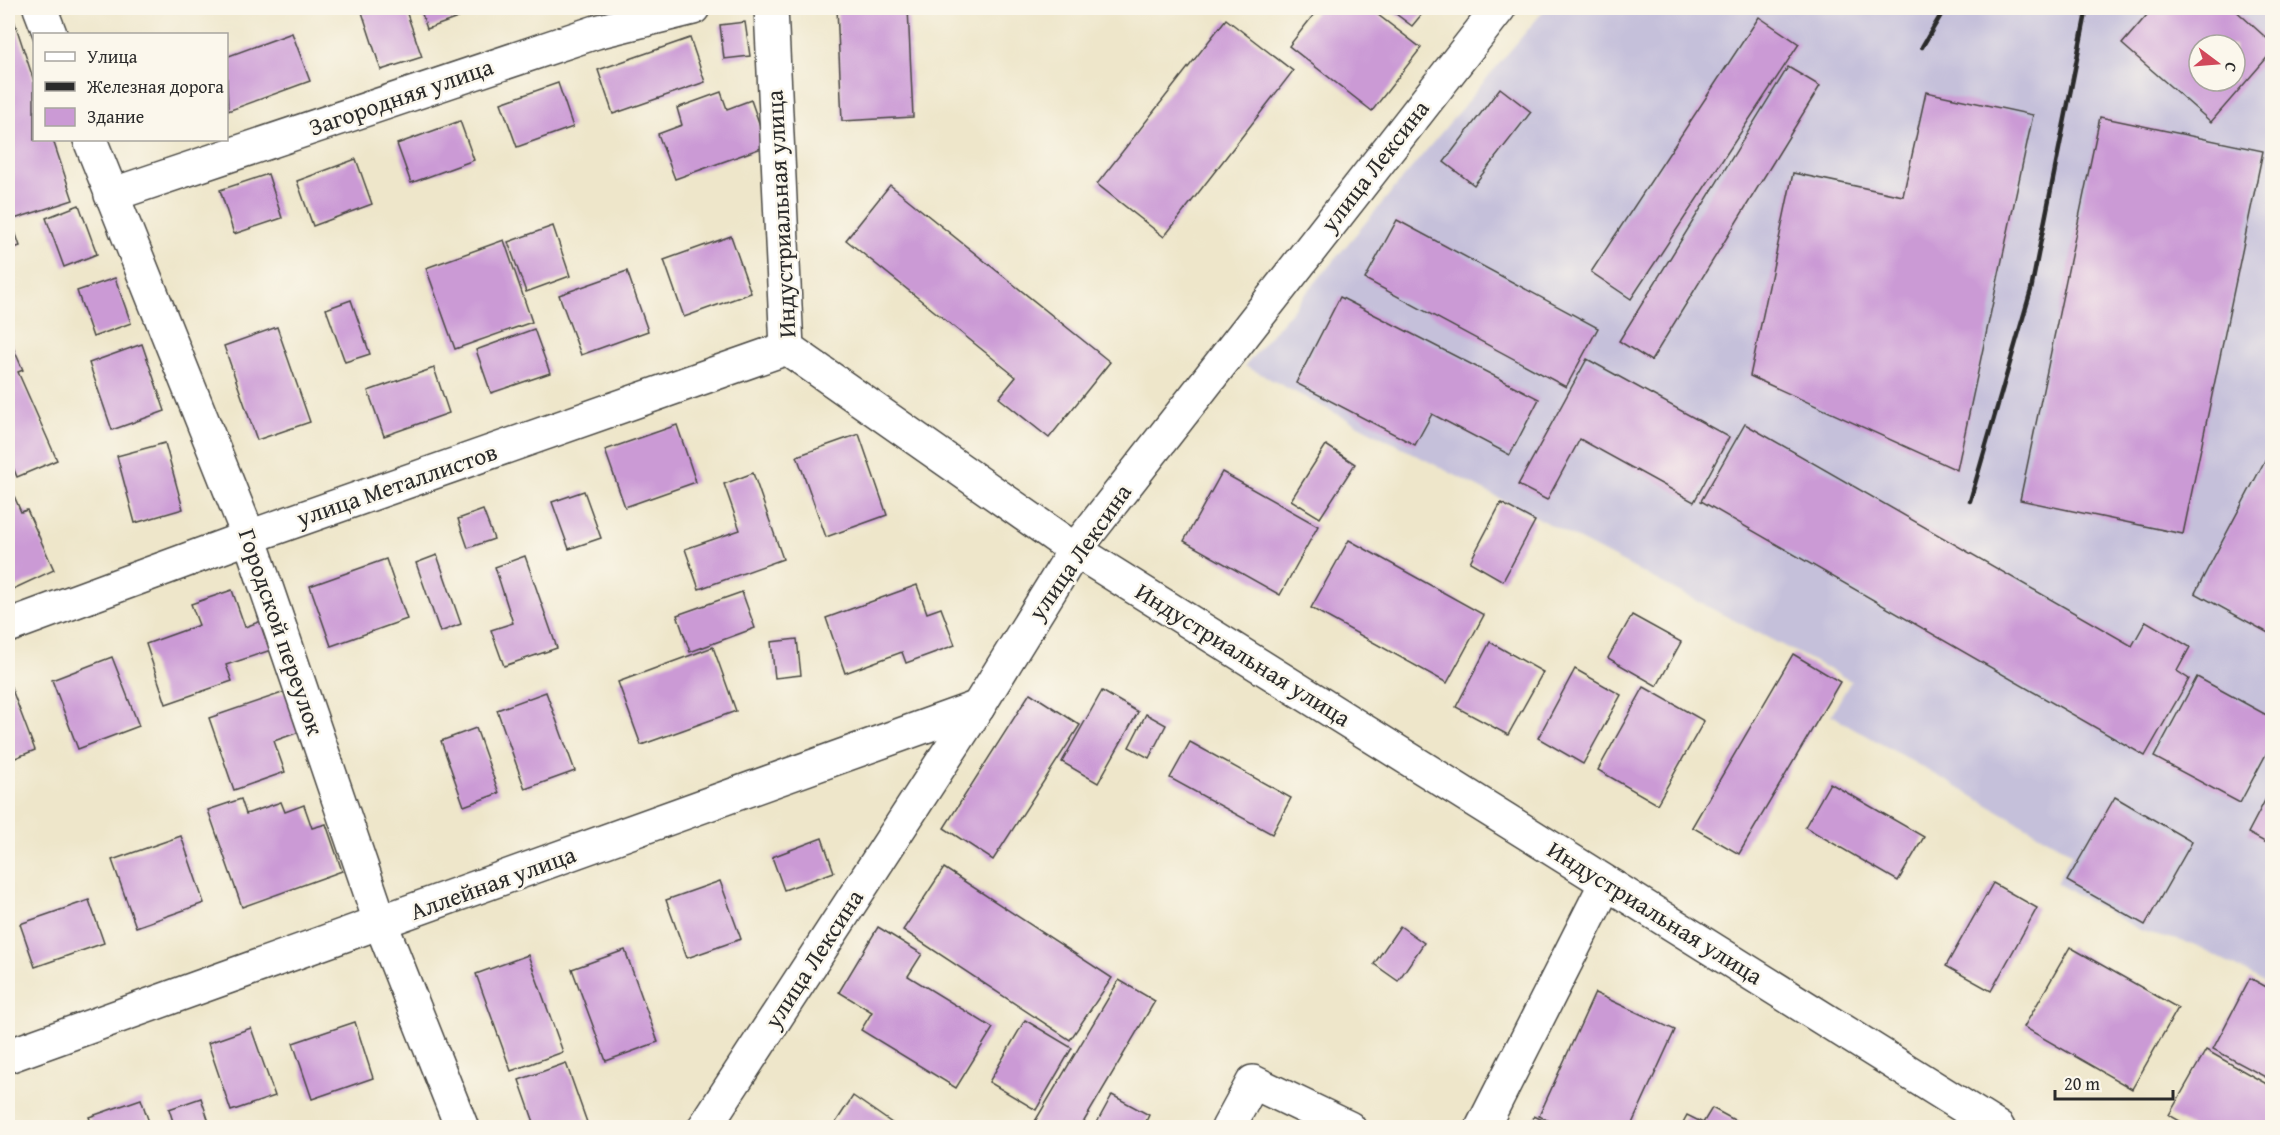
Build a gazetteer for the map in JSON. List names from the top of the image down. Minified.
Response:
{"streets":{"street":["Загородняя улица","улица Лексина","Индустриальная улица","улица Металлистов","Городской переулок","Аллейная улица"]},"crossings":[["Загородняя улица","Городской переулок"],["улица Лексина","Индустриальная улица"],["улица Лексина","Аллейная улица"],["Индустриальная улица","улица Металлистов"],["улица Металлистов","Городской переулок"],["Городской переулок","Аллейная улица"]],"legend":["Улица","Железная дорога","Здание"],"scale_bar":"20 m","north":"right"}
